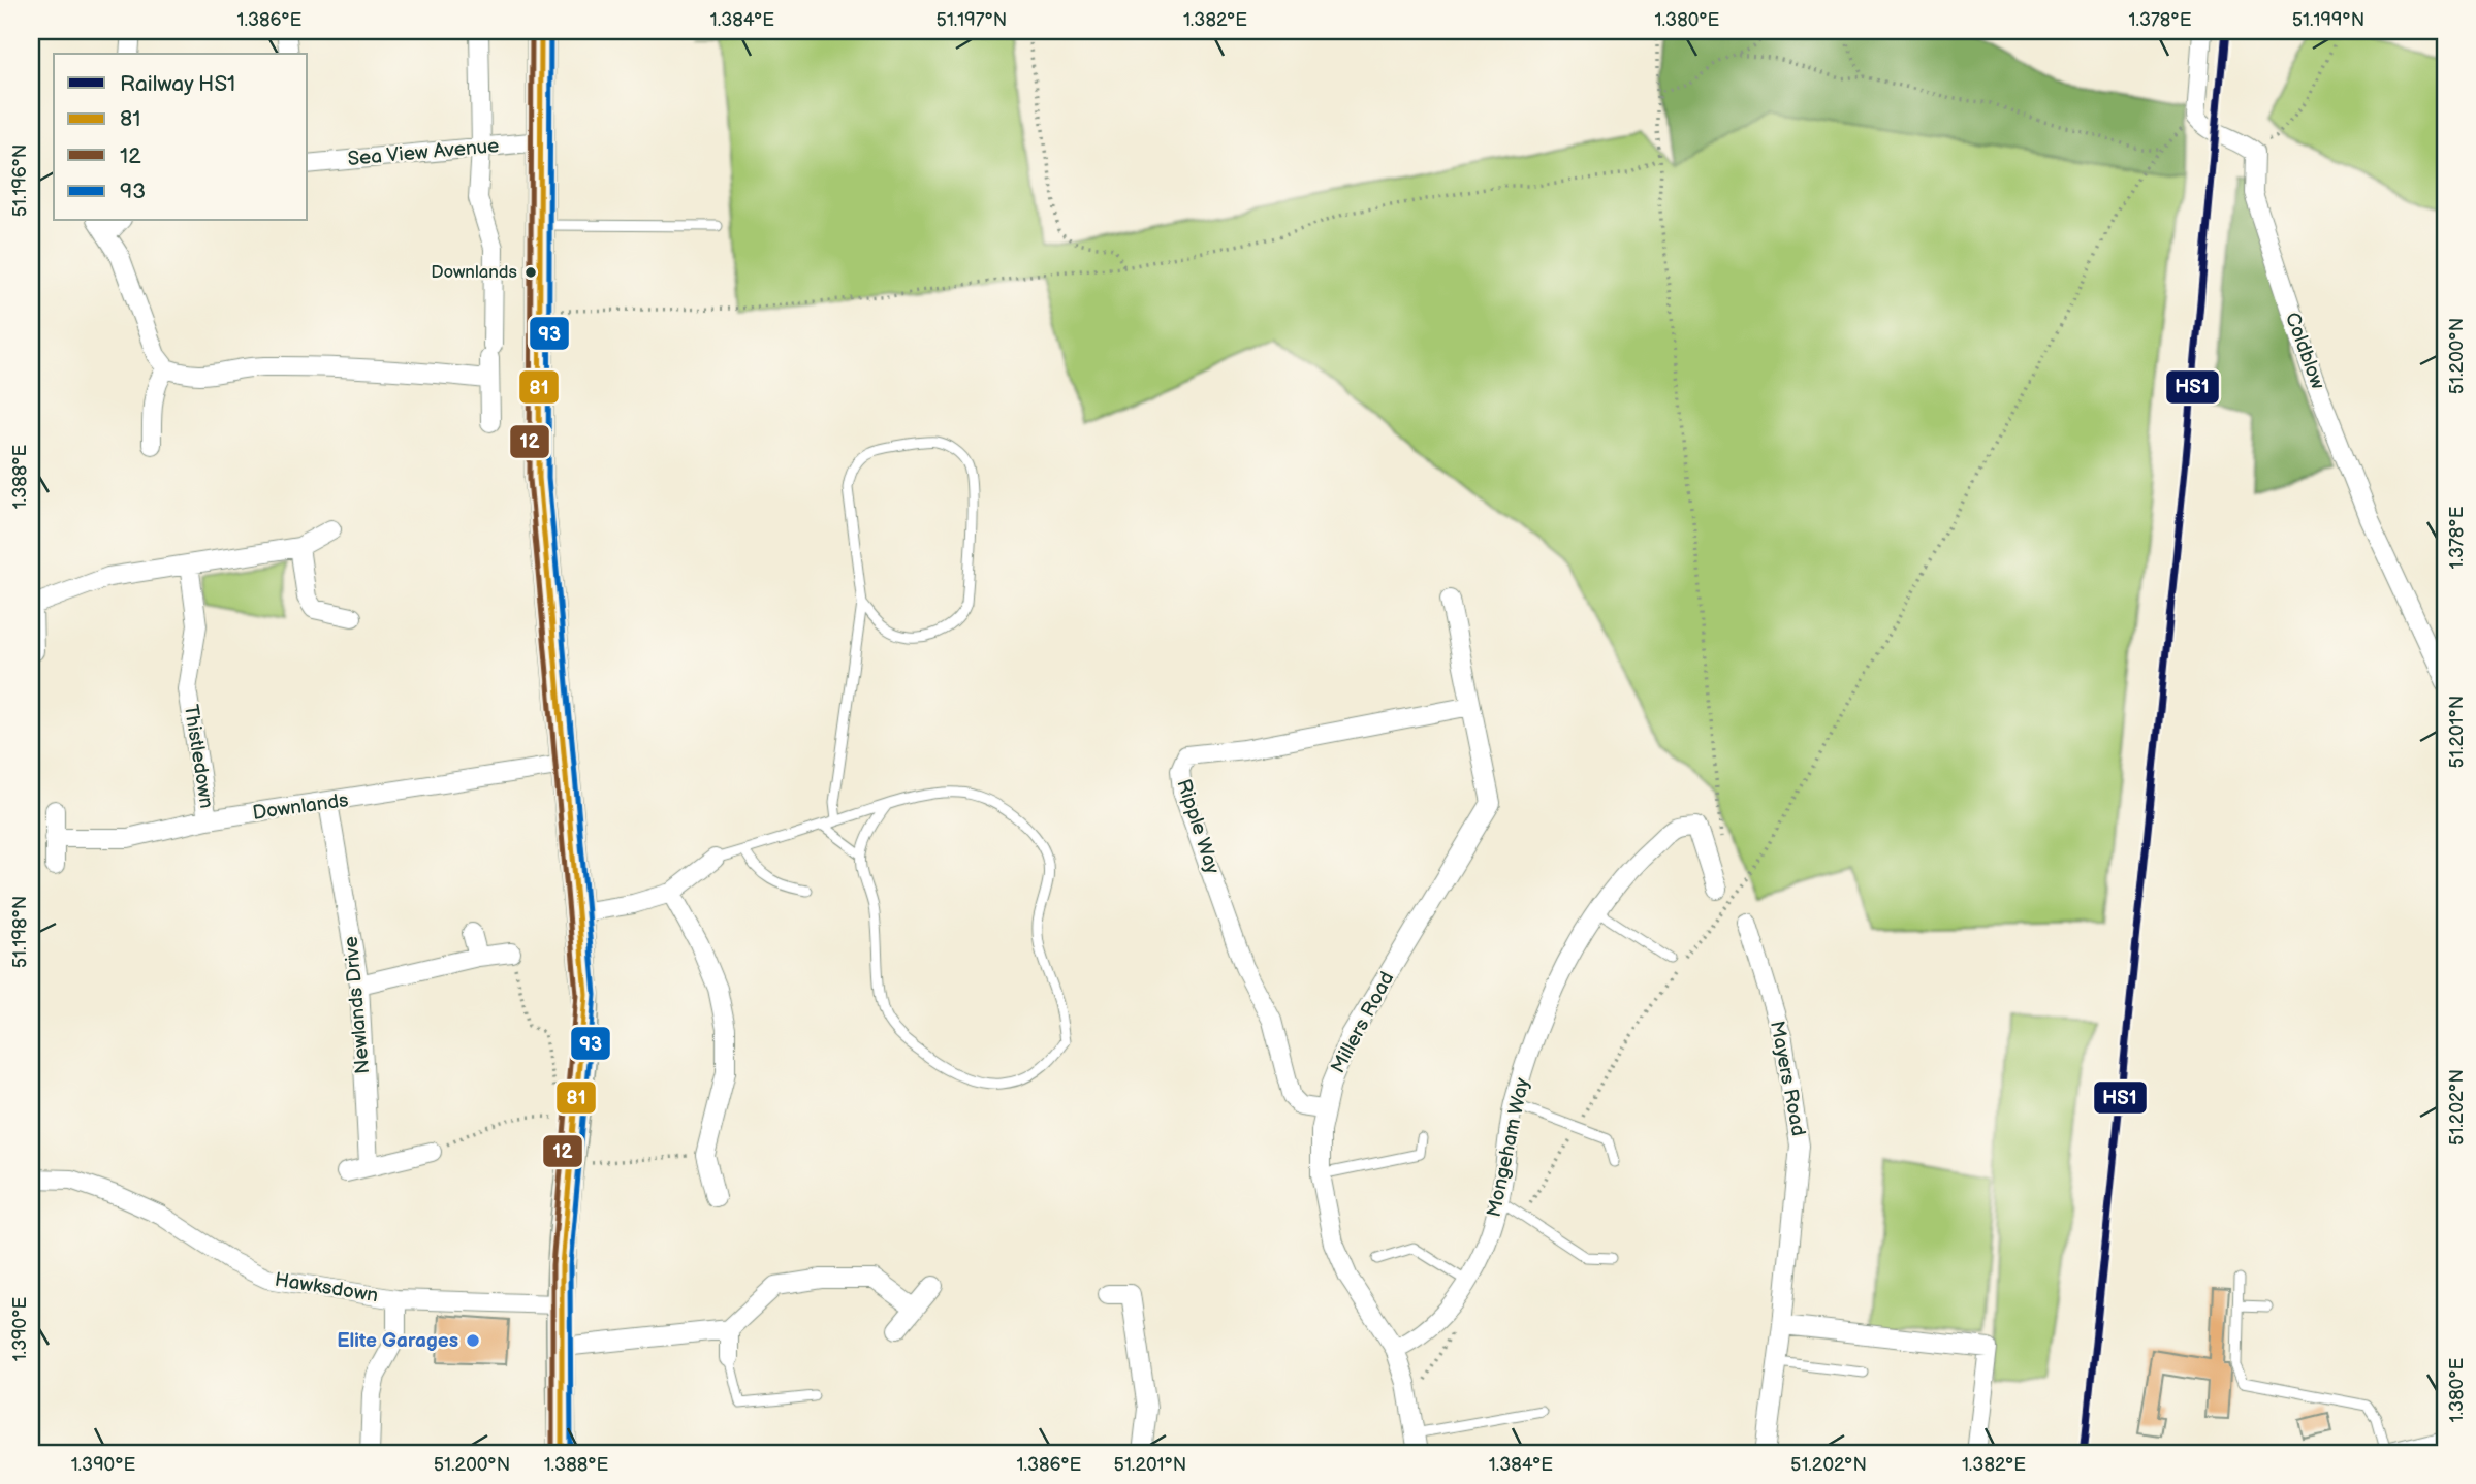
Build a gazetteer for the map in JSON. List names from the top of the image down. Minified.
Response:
{"streets":{"street":["Sea View Avenue","Coldblow","Thistledown","Downlands","Ripple Way","Newlands Drive","Millers Road","Mayers Road","Mongeham Way","Hawksdown"]},"crossings":[["Thistledown","Downlands"],["Downlands","Newlands Drive"],["Ripple Way","Millers Road"],["Millers Road","Mongeham Way"]],"places":["Downlands","Elite Garages"],"lines":["rail line HS1","transit line 81","transit line 12","transit line 93"],"legend":["Railway HS1","81","12","93"],"coordinates":["1.386°E","1.384°E","51.197°N","1.382°E","1.380°E","1.378°E","51.199°N","51.196°N","51.200°N","1.388°E","51.201°N","51.198°N","51.202°N","1.390°E"]}
